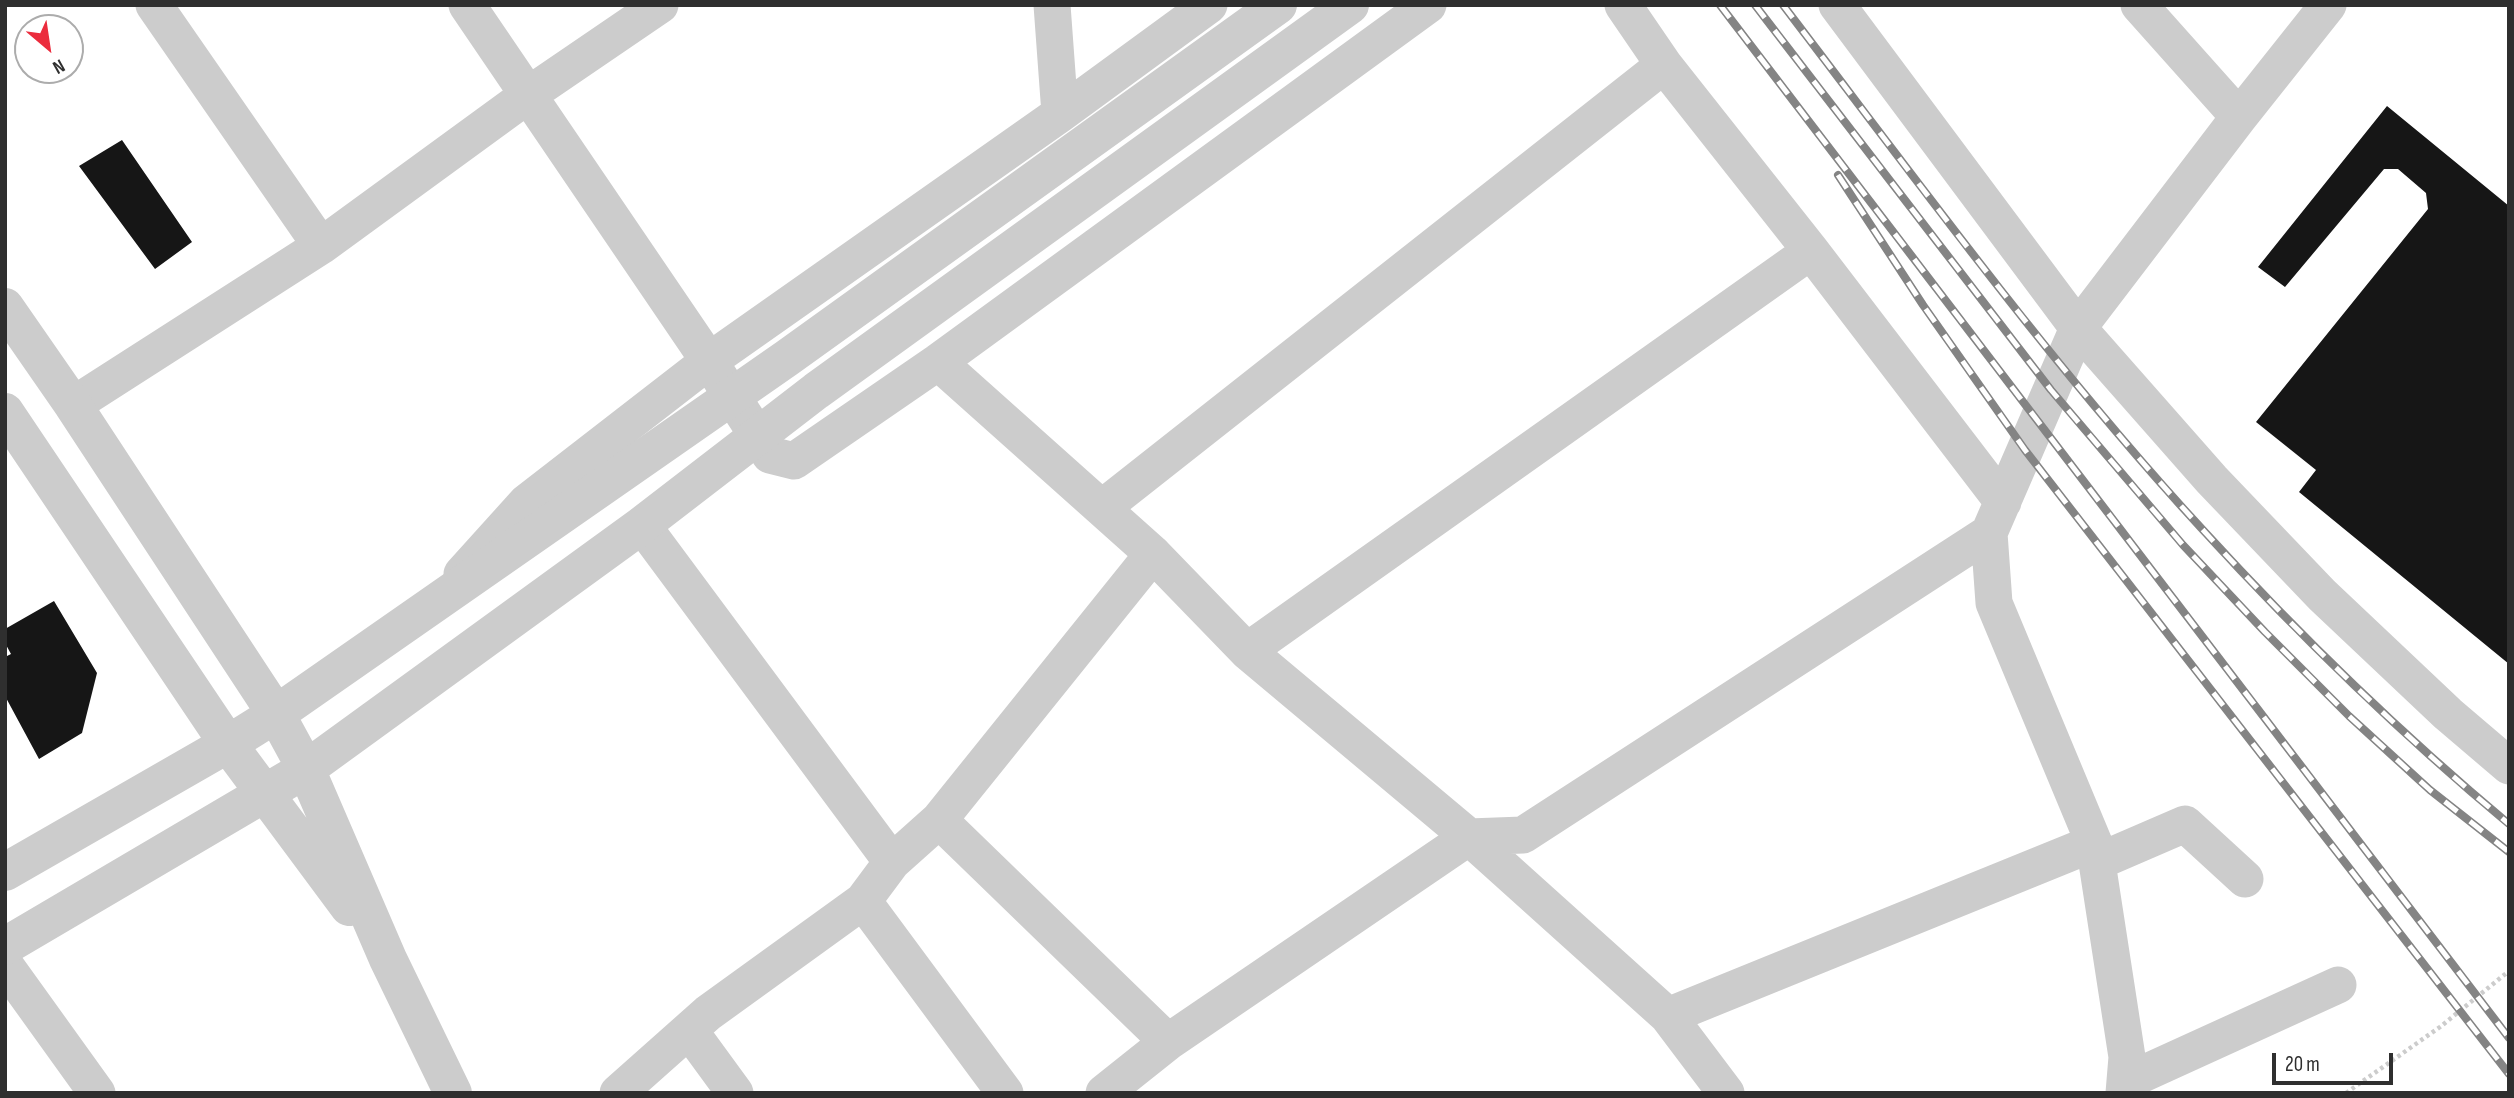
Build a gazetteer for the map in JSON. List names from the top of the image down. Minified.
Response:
{"scale_bar":"20 m","north":"bottom right"}
